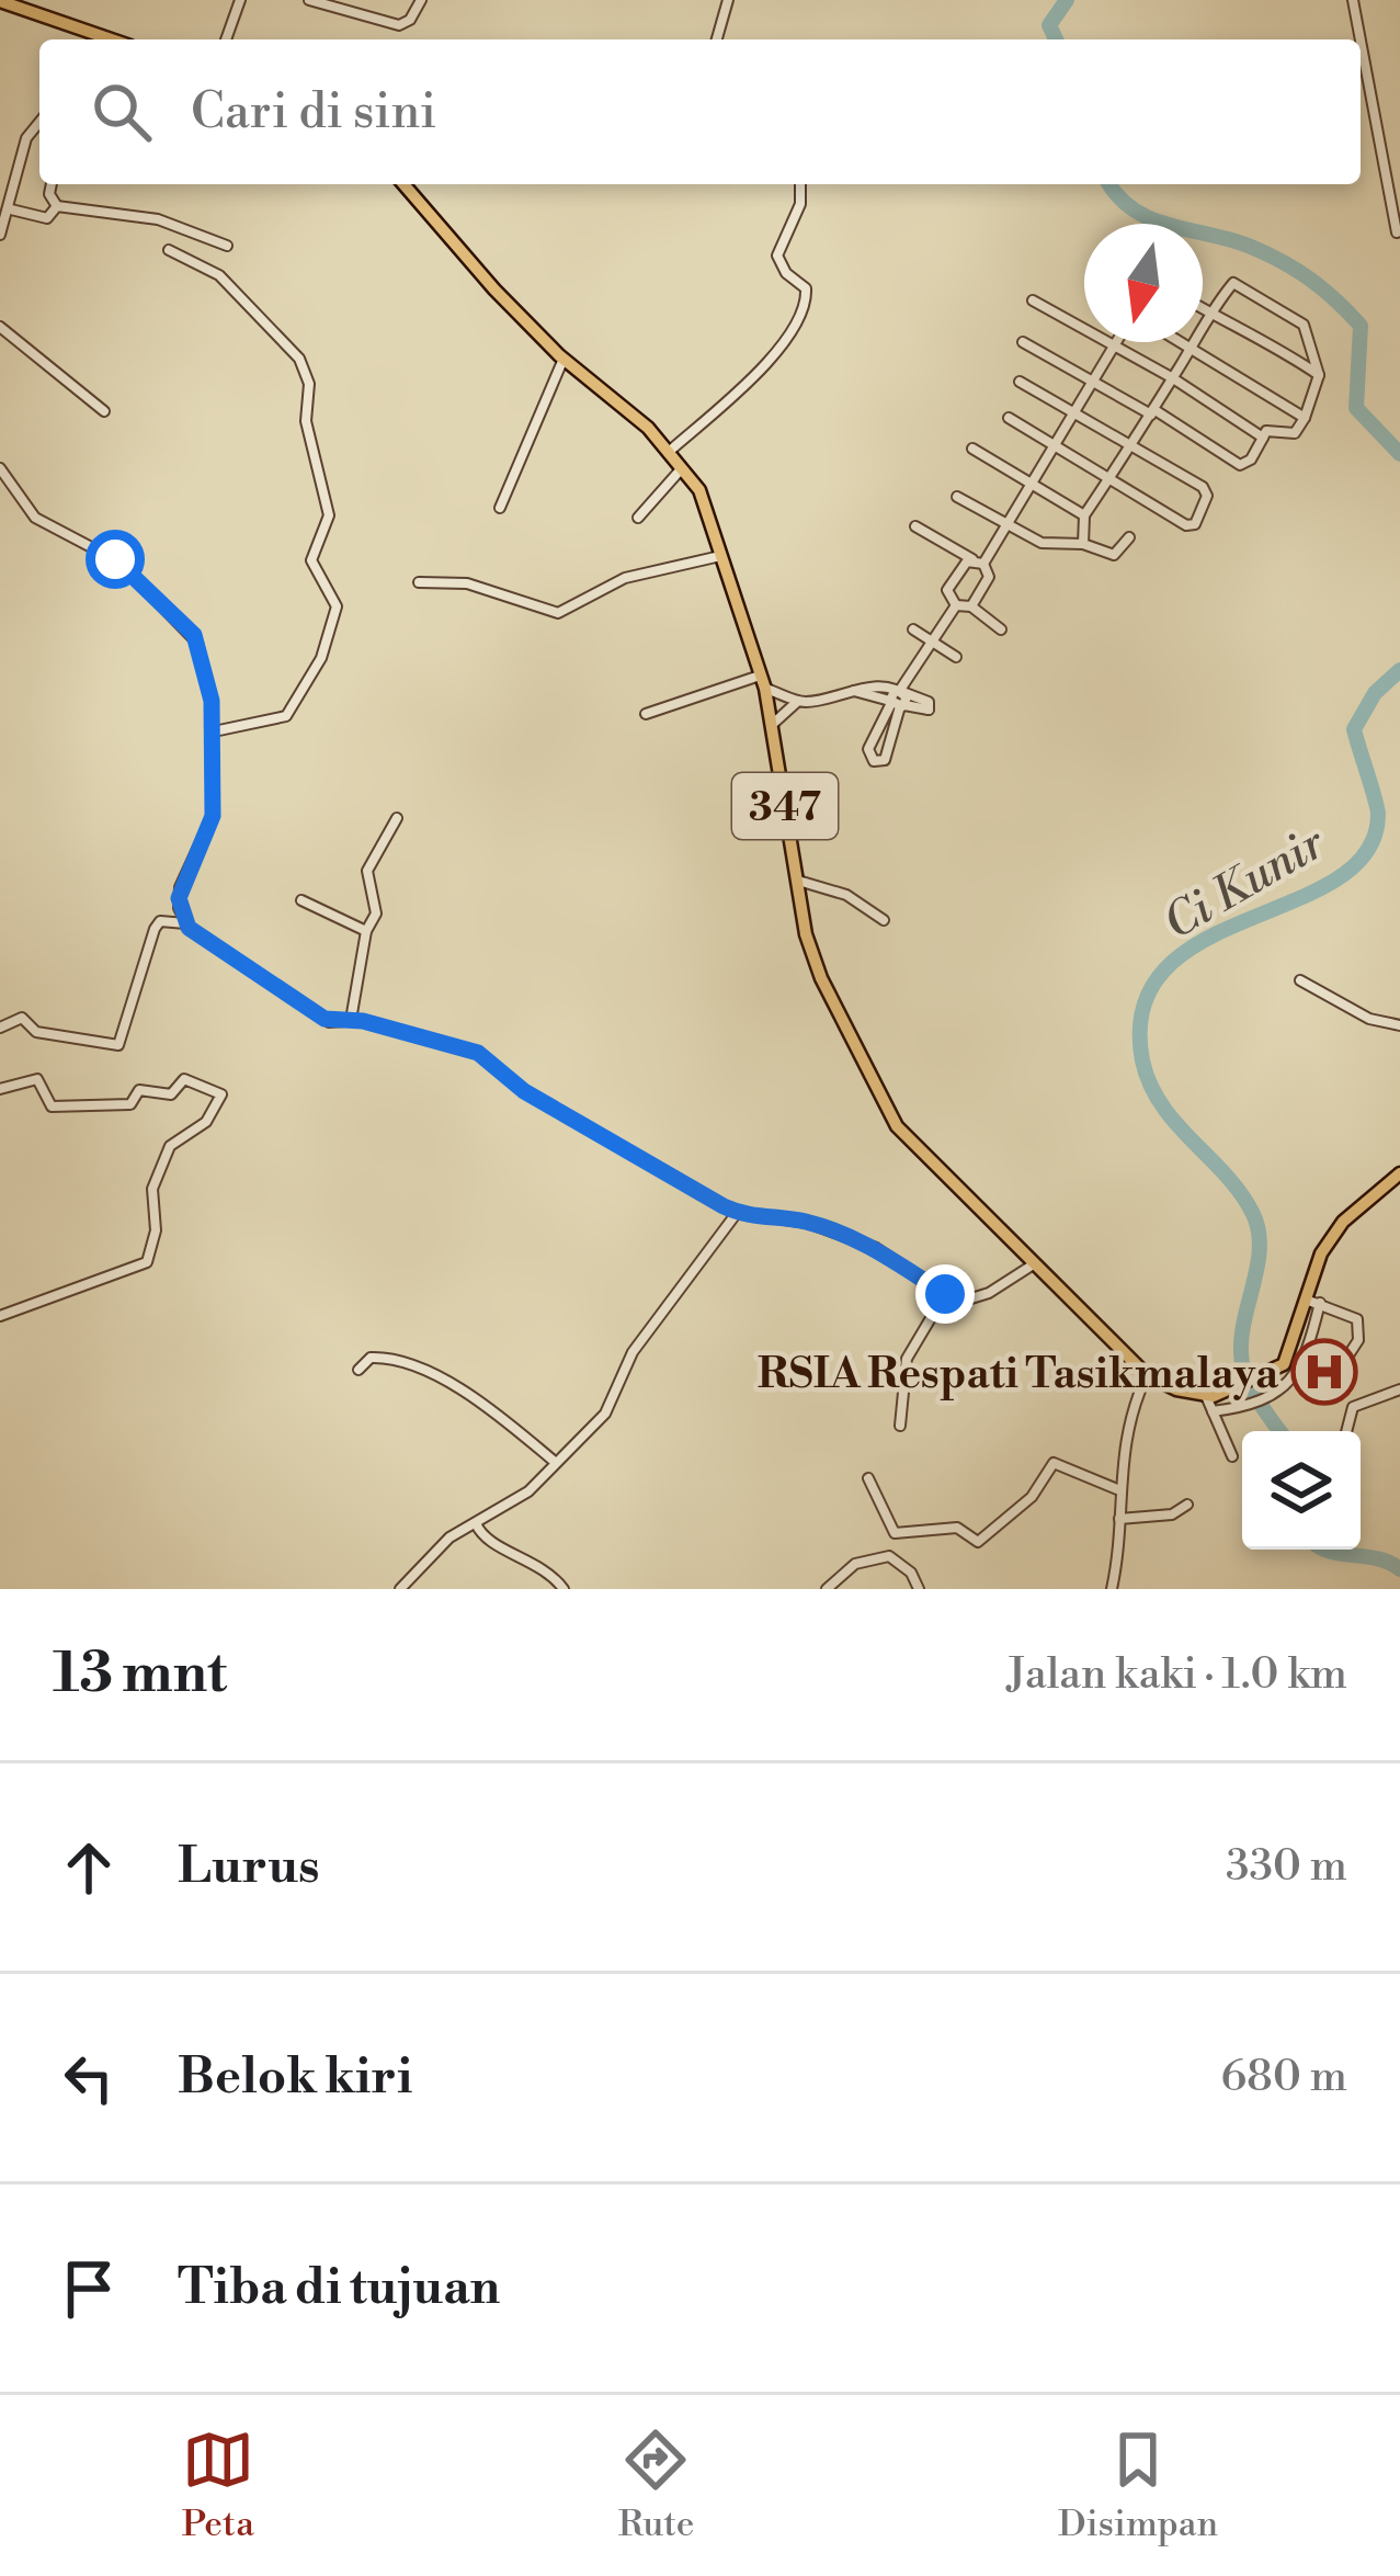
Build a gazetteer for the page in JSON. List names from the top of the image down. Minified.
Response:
{"streets":{"main road":["347"]},"water":["Ci Kunir"],"places":{"hospital":["RSIA Respati Tasikmalaya"]},"north":"bottom","page":{"search":"Cari di sini","heading":["13 mnt","Jalan kaki · 1.0 km"],"list":[["Lurus","330 m"],["Belok kiri","680 m"],"Tiba di tujuan"],"nav":["Peta","Rute","Disimpan"]}}
